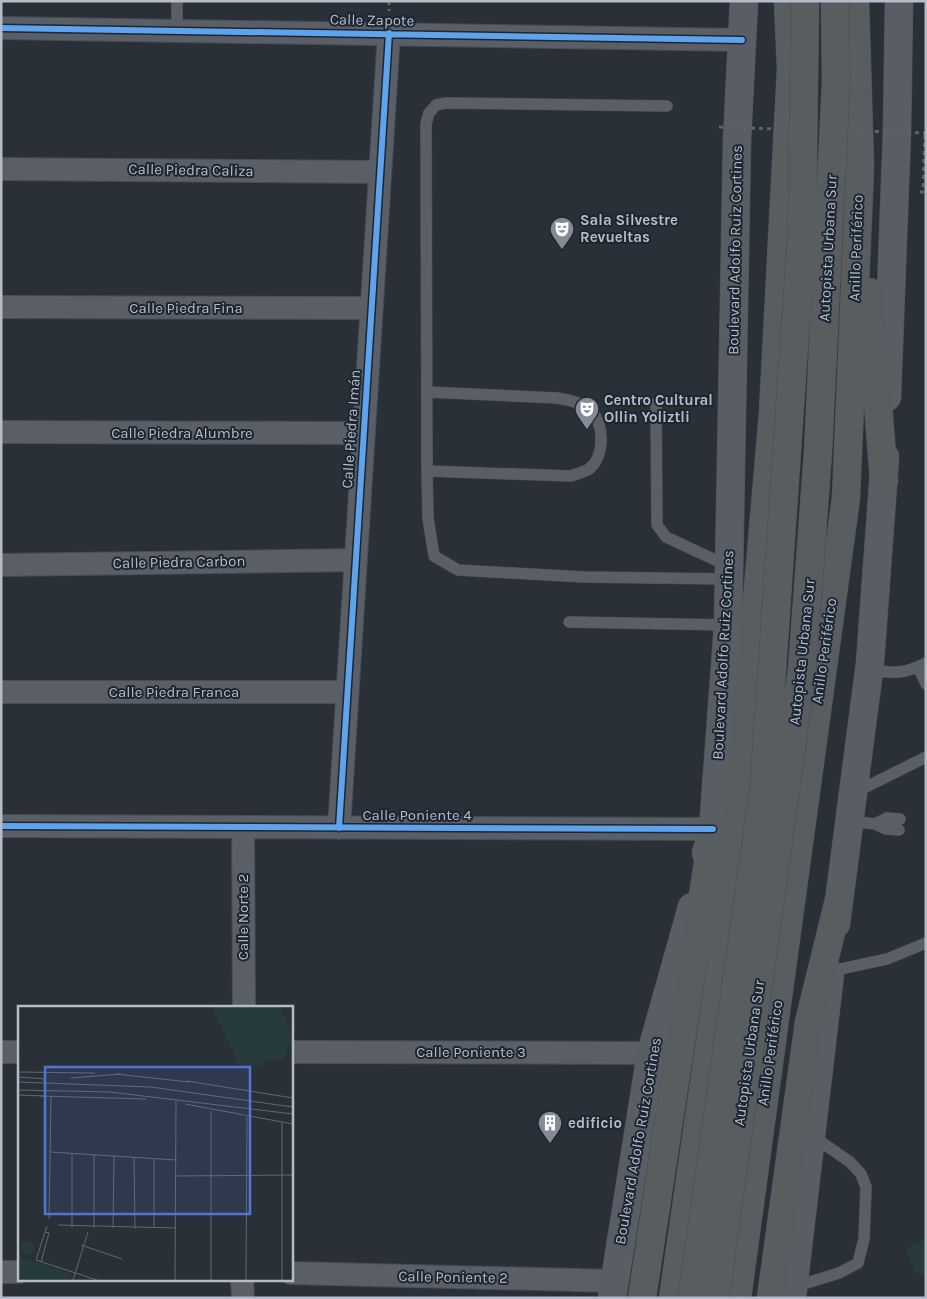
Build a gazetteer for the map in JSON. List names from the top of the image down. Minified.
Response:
{"streets":{"highway":["Autopista Urbana Sur","Anillo Periférico"],"main road":["Boulevard Adolfo Ruiz Cortines"],"street":["Calle Zapote","Calle Piedra Caliza","Calle Piedra Fina","Calle Piedra Imán","Calle Piedra Alumbre","Calle Piedra Carbon","Calle Piedra Franca","Calle Poniente 4","Calle Norte 2","Calle Poniente 3","Calle Poniente 2"]},"crossings":[["Calle Zapote","Boulevard Adolfo Ruiz Cortines"],["Calle Zapote","Calle Piedra Imán"],["Calle Piedra Caliza","Calle Piedra Imán"],["Autopista Urbana Sur","Anillo Periférico"],["Boulevard Adolfo Ruiz Cortines","Calle Poniente 4"],["Boulevard Adolfo Ruiz Cortines","Calle Poniente 3"],["Boulevard Adolfo Ruiz Cortines","Calle Poniente 2"],["Calle Piedra Fina","Calle Piedra Imán"],["Calle Piedra Imán","Calle Piedra Alumbre"],["Calle Piedra Imán","Calle Piedra Carbon"],["Calle Piedra Imán","Calle Piedra Franca"],["Calle Piedra Imán","Calle Poniente 4"],["Calle Poniente 4","Calle Norte 2"]],"places":{"theatre":["Sala Silvestre Revueltas","Centro Cultural Ollin Yoliztli"],"building":["edificio"]}}
